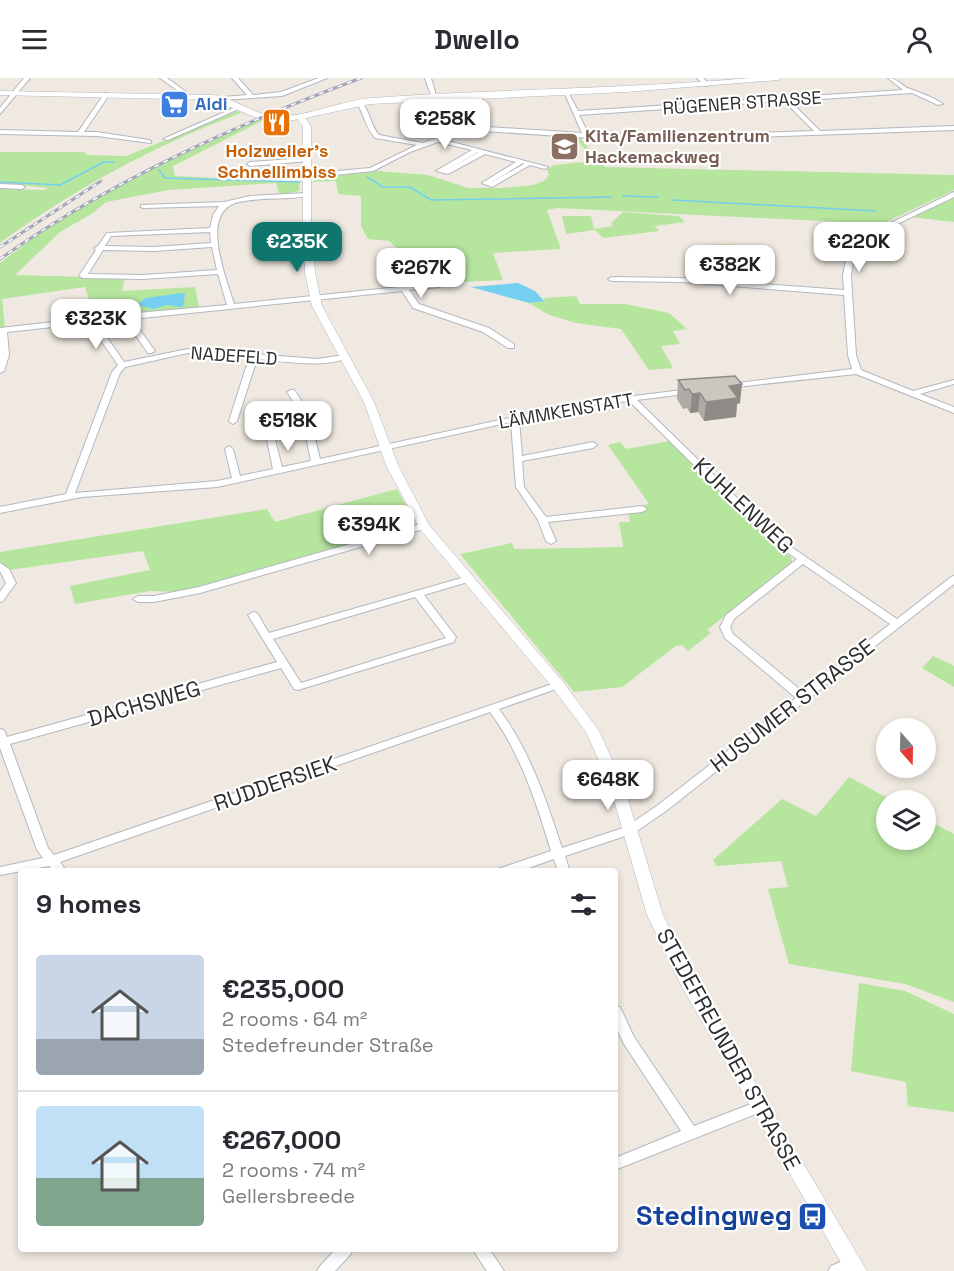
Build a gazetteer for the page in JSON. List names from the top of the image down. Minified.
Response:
{"streets":{"street":["RÜGENER STRASSE","NADEFELD","LÄMMKENSTATT","KUHLENWEG","DACHSWEG","HUSUMER STRASSE","RUDDERSIEK","STEDEFREUNDER STRASSE"]},"crossings":[["NADEFELD","STEDEFREUNDER STRASSE"],["LÄMMKENSTATT","KUHLENWEG"],["LÄMMKENSTATT","STEDEFREUNDER STRASSE"],["KUHLENWEG","HUSUMER STRASSE"],["HUSUMER STRASSE","STEDEFREUNDER STRASSE"],["RUDDERSIEK","STEDEFREUNDER STRASSE"]],"places":{"supermarket":["Aldi"],"restaurant":["Holzweiler's Schnellimbiss"],"school or university":["Kita/Familienzentrum Hackemackweg"],"bus stop":["Stedingweg"]},"north":"bottom","page":{"header":"Dwello","price":["€258K","€235K","€220K","€382K","€267K","€323K","€518K","€394K","€648K"],"heading":"9 homes","list":[{"name":"€235,000","note":"2 rooms · 64 m² · Stedefreunder Straße"},{"name":"€267,000","note":"2 rooms · 74 m² · Gellersbreede"}]}}
